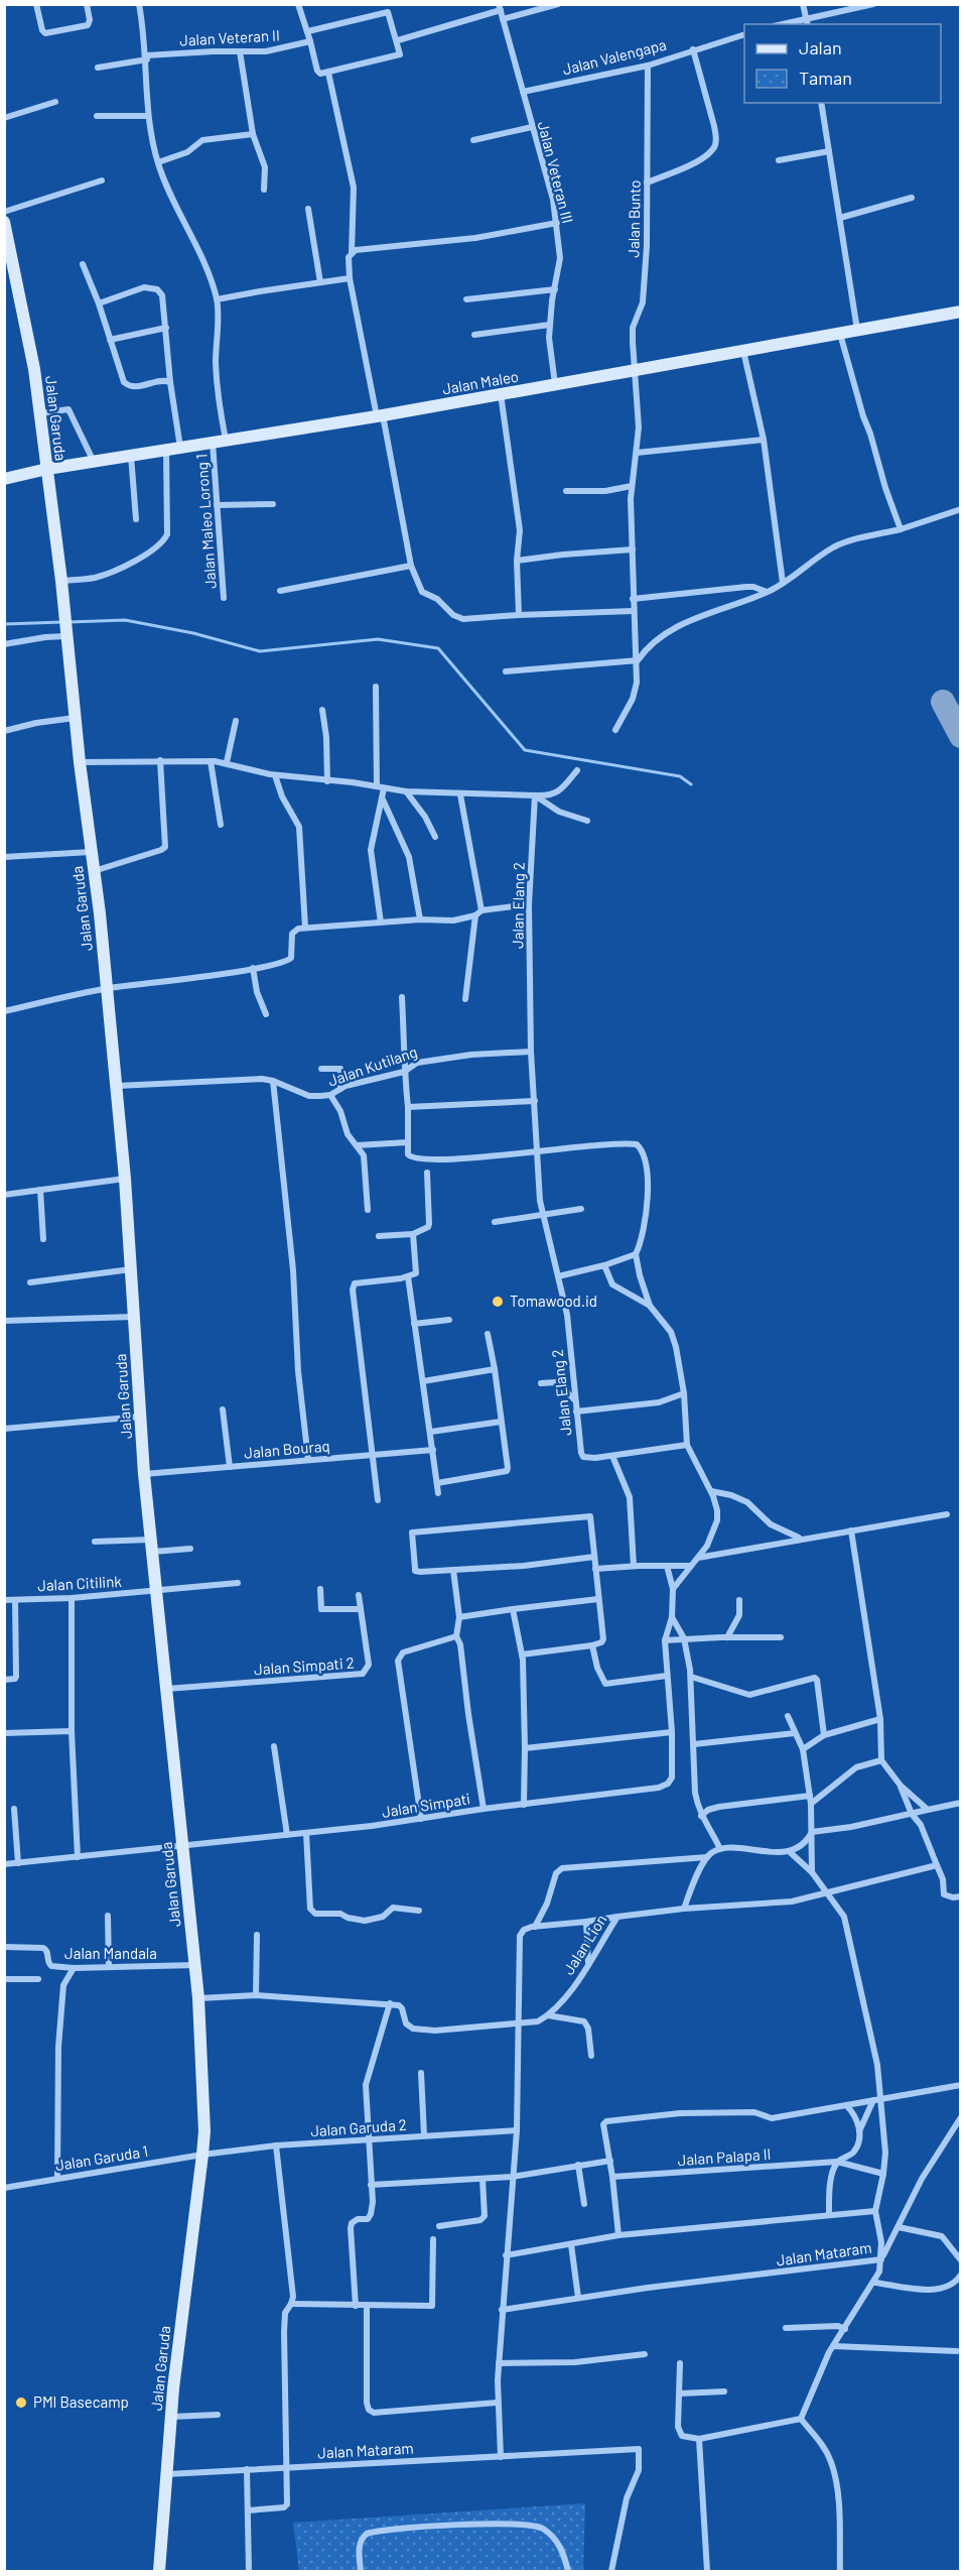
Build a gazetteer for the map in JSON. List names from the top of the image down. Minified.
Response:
{"streets":{"street":["Jalan Veteran II","Jalan Valengapa","Jalan Veteran III","Jalan Bunto","Jalan Maleo","Jalan Garuda","Jalan Maleo Lorong 1","Jalan Elang 2","Jalan Kutilang","Jalan Bouraq","Jalan Citilink","Jalan Simpati 2","Jalan Simpati","Jalan Lion","Jalan Mandala","Jalan Garuda 2","Jalan Palapa II","Jalan Garuda 1","Jalan Mataram"]},"crossings":[["Jalan Valengapa","Jalan Veteran III"],["Jalan Valengapa","Jalan Bunto"],["Jalan Veteran III","Jalan Maleo"],["Jalan Bunto","Jalan Maleo"],["Jalan Maleo","Jalan Garuda"],["Jalan Maleo","Jalan Maleo Lorong 1"],["Jalan Garuda","Jalan Kutilang"],["Jalan Garuda","Jalan Bouraq"],["Jalan Garuda","Jalan Citilink"],["Jalan Garuda","Jalan Simpati 2"],["Jalan Garuda","Jalan Simpati"],["Jalan Garuda","Jalan Mandala"],["Jalan Garuda","Jalan Garuda 2"],["Jalan Garuda","Jalan Garuda 1"],["Jalan Garuda","Jalan Mataram"],["Jalan Elang 2","Jalan Kutilang"],["Jalan Garuda 2","Jalan Garuda 1"]],"places":["Tomawood.id","PMI Basecamp"],"legend":["Jalan","Taman"]}
